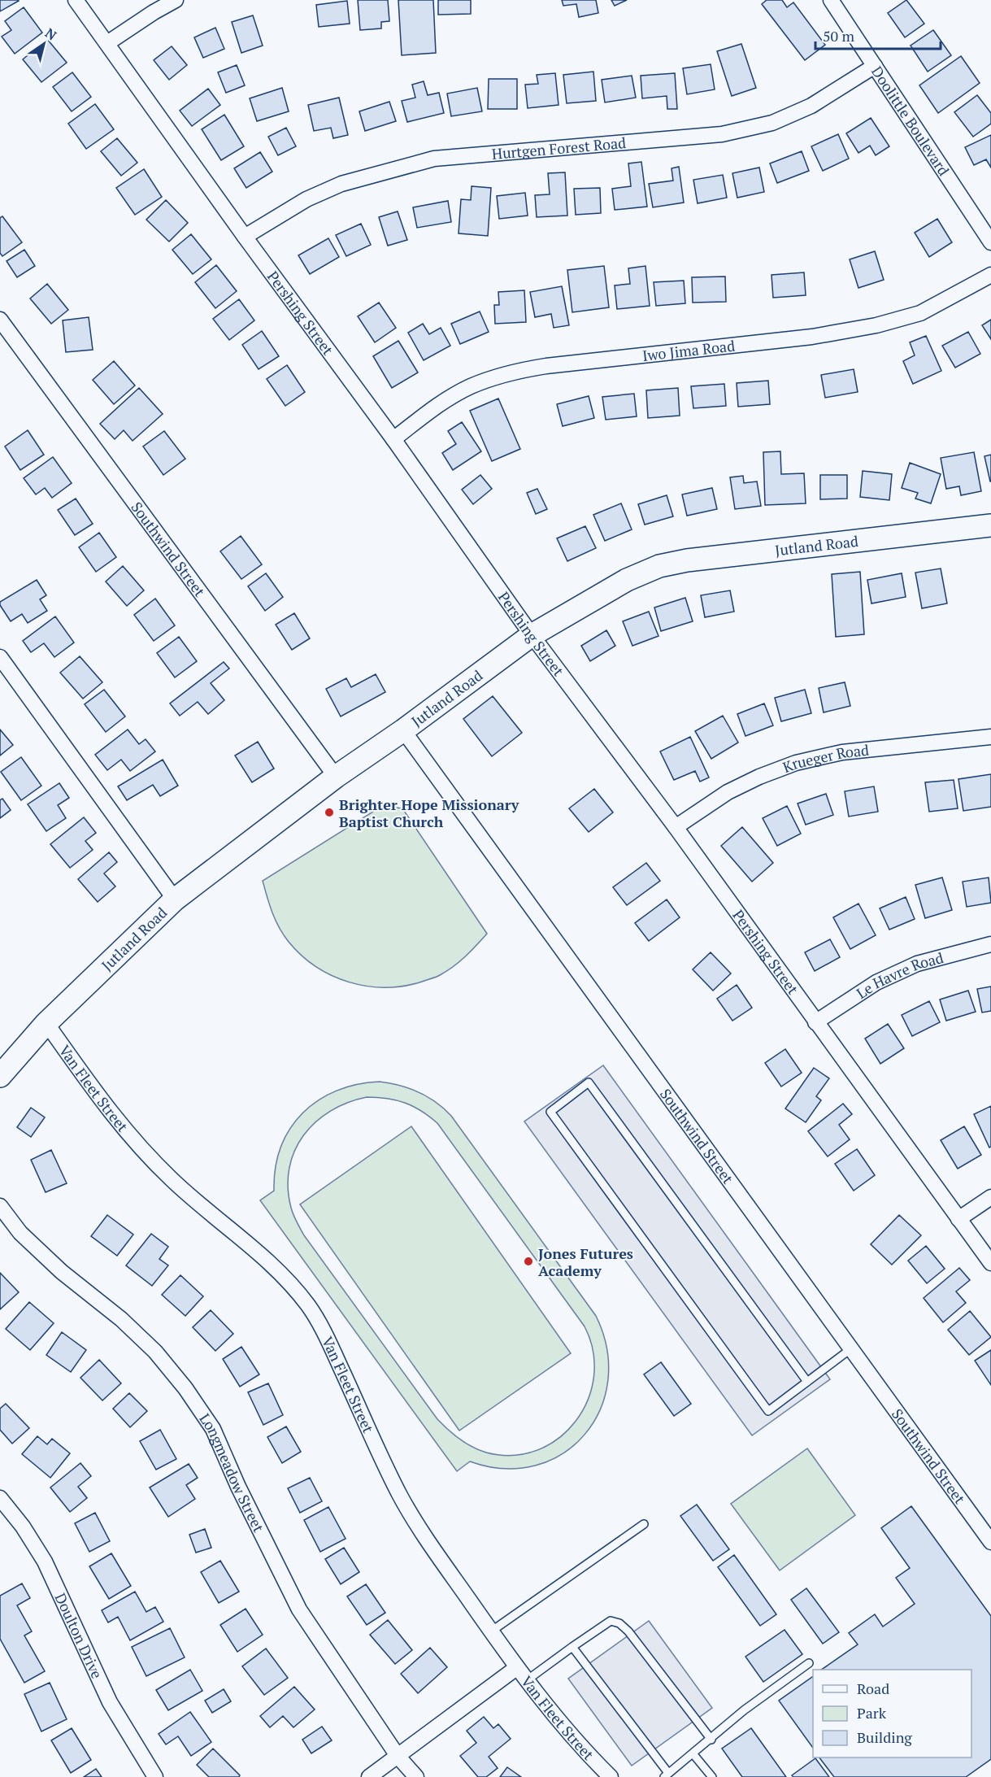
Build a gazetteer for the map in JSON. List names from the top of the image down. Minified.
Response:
{"streets":{"street":["Doolittle Boulevard","Hurtgen Forest Road","Pershing Street","Iwo Jima Road","Jutland Road","Southwind Street","Krueger Road","Le Havre Road","Van Fleet Street","Longmeadow Street","Doulton Drive"]},"crossings":[["Doolittle Boulevard","Hurtgen Forest Road"],["Hurtgen Forest Road","Pershing Street"],["Pershing Street","Iwo Jima Road"],["Pershing Street","Jutland Road"],["Pershing Street","Krueger Road"],["Pershing Street","Le Havre Road"],["Jutland Road","Southwind Street"],["Jutland Road","Van Fleet Street"]],"places":["Brighter Hope Missionary Baptist Church","Jones Futures Academy"],"legend":["Road","Park","Building"],"scale_bar":"50 m","north":"top right"}
